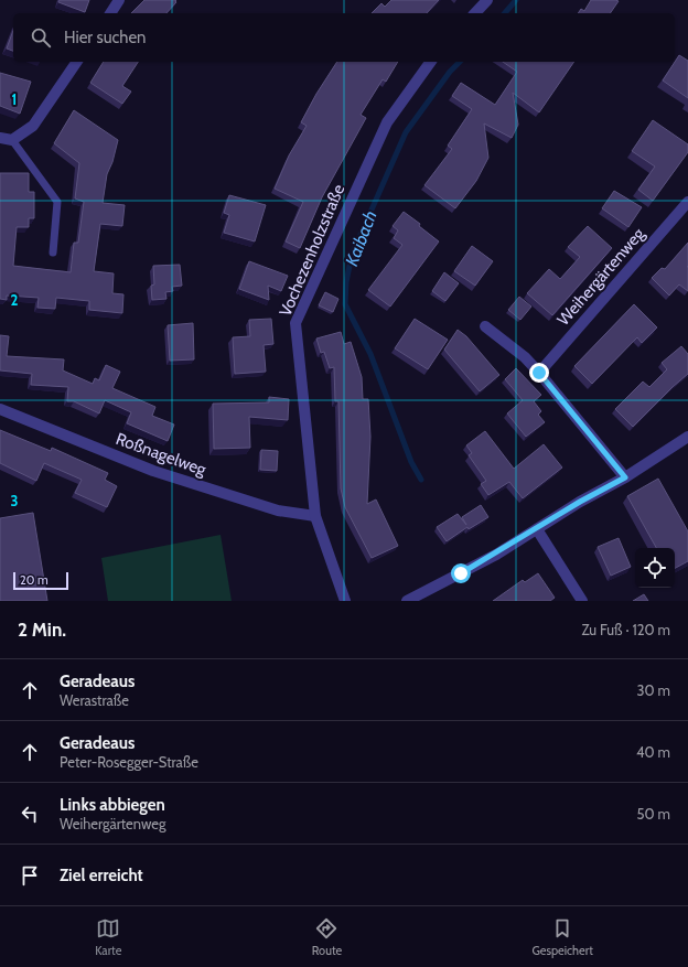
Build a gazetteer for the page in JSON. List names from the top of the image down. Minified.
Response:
{"streets":{"street":["Vochezenholzstraße","Weihergärtenweg","Roßnagelweg"]},"crossings":[["Vochezenholzstraße","Roßnagelweg"]],"water":["Kaibach"],"scale_bar":"20 m","page":{"search":"Hier suchen","scale":"20 m","heading":["2 Min.","Zu Fuß · 120 m"],"list":[["Geradeaus","Werastraße","30 m"],["Geradeaus","Peter-Rosegger-Straße","40 m"],["Links abbiegen","Weihergärtenweg","50 m"],"Ziel erreicht"],"nav":["Karte","Route","Gespeichert"]},"grid":{"rows":["1","2","3"]}}
